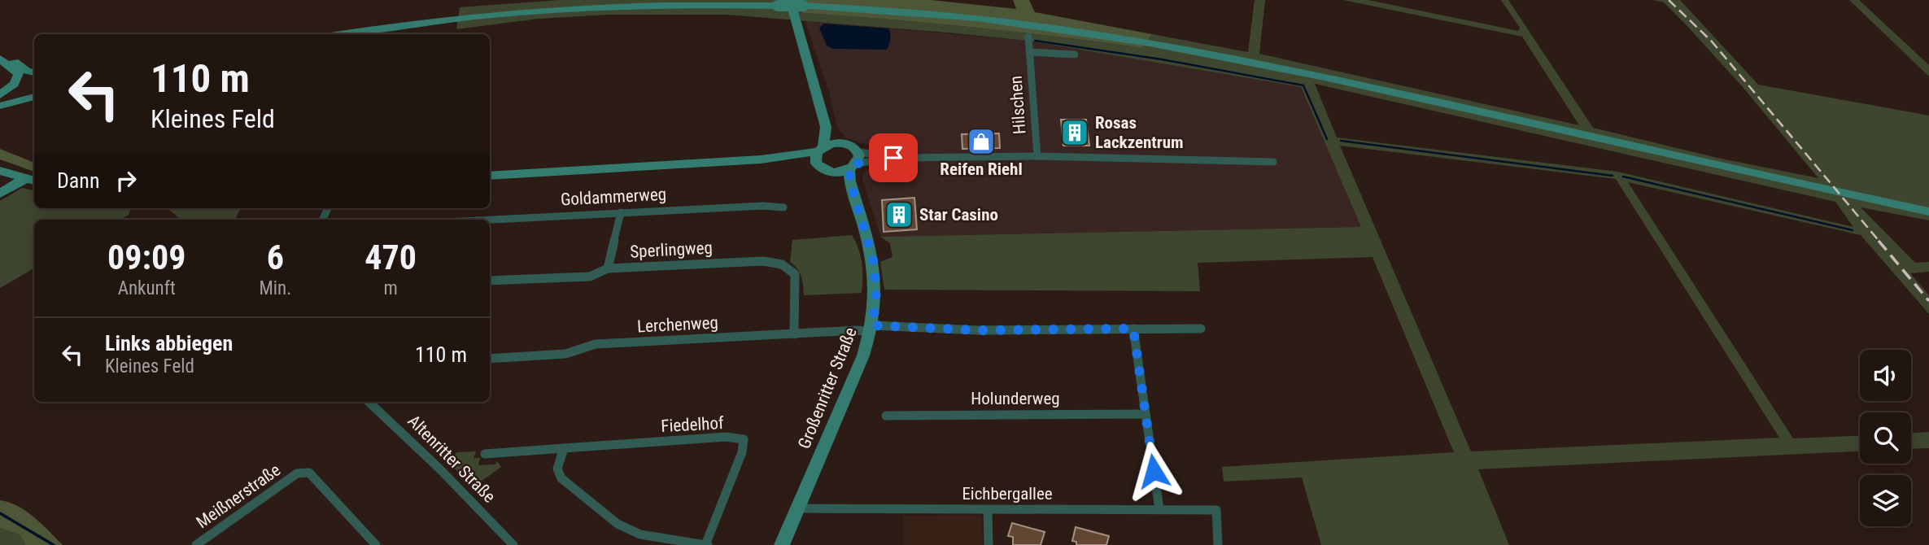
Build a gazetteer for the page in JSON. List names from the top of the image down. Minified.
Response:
{"streets":{"main road":["Großenritter Straße"],"street":["Hilschen","Goldammerweg","Sperlingweg","Lerchenweg","Holunderweg","Fiedelhof","Altenritter Straße","Eichbergallee","Meißnerstraße"]},"crossings":[["Hilschen","Großenritter Straße"],["Sperlingweg","Lerchenweg"],["Lerchenweg","Großenritter Straße"],["Großenritter Straße","Eichbergallee"]],"places":{"building":["Rosas Lackzentrum","Star Casino"],"shop":["Reifen Riehl"]},"page":{"turn":["110 m","Kleines Feld"],"then":"Dann","eta":["09:09","Ankunft","6","Min.","470","m"],"list":[{"name":"Links abbiegen","note":"Kleines Feld","value":"110 m"}]}}
